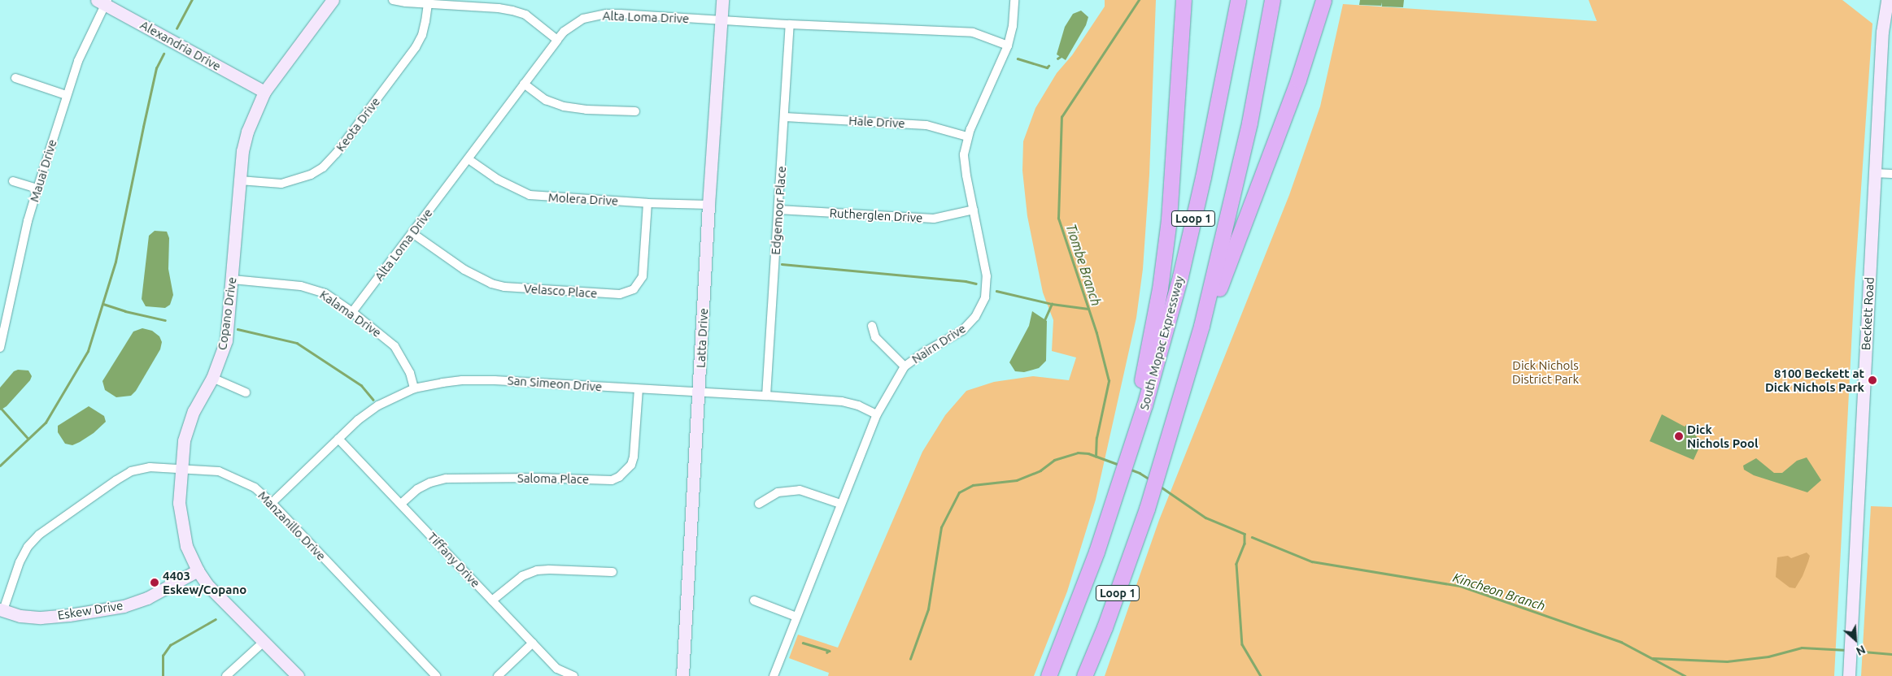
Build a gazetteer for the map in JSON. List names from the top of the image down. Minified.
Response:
{"streets":{"highway":["Loop 1","South Mopac Expressway"],"street":["Alta Loma Drive","Alexandria Drive","Hale Drive","Keota Drive","Mauai Drive","Molera Drive","Edgemoor Place","Rutherglen Drive","Velasco Place","Copano Drive","Kalama Drive","Beckett Road","Latta Drive","Nairn Drive","San Simeon Drive","Saloma Place","Manzanillo Drive","Tiffany Drive","Eskew Drive"]},"crossings":[["Alta Loma Drive","Molera Drive"],["Alta Loma Drive","Edgemoor Place"],["Alta Loma Drive","Velasco Place"],["Alta Loma Drive","Kalama Drive"],["Alta Loma Drive","Latta Drive"],["Alta Loma Drive","Nairn Drive"],["Alexandria Drive","Mauai Drive"],["Alexandria Drive","Copano Drive"],["Hale Drive","Edgemoor Place"],["Hale Drive","Nairn Drive"],["Keota Drive","Copano Drive"],["Molera Drive","Velasco Place"],["Molera Drive","Latta Drive"],["Edgemoor Place","Rutherglen Drive"],["Edgemoor Place","San Simeon Drive"],["Rutherglen Drive","Nairn Drive"],["Copano Drive","Kalama Drive"],["Copano Drive","Manzanillo Drive"],["Copano Drive","Eskew Drive"],["Kalama Drive","San Simeon Drive"],["Latta Drive","San Simeon Drive"],["Nairn Drive","San Simeon Drive"],["San Simeon Drive","Saloma Place"],["San Simeon Drive","Manzanillo Drive"],["San Simeon Drive","Tiffany Drive"],["Saloma Place","Tiffany Drive"],["Manzanillo Drive","Eskew Drive"]],"water":["Tiombe Branch","Kincheon Branch"],"parks":["Dick Nichols District Park"],"places":["8100 Beckett at Dick Nichols Park","Dick Nichols Pool","4403 Eskew/Copano"],"north":"bottom right"}
